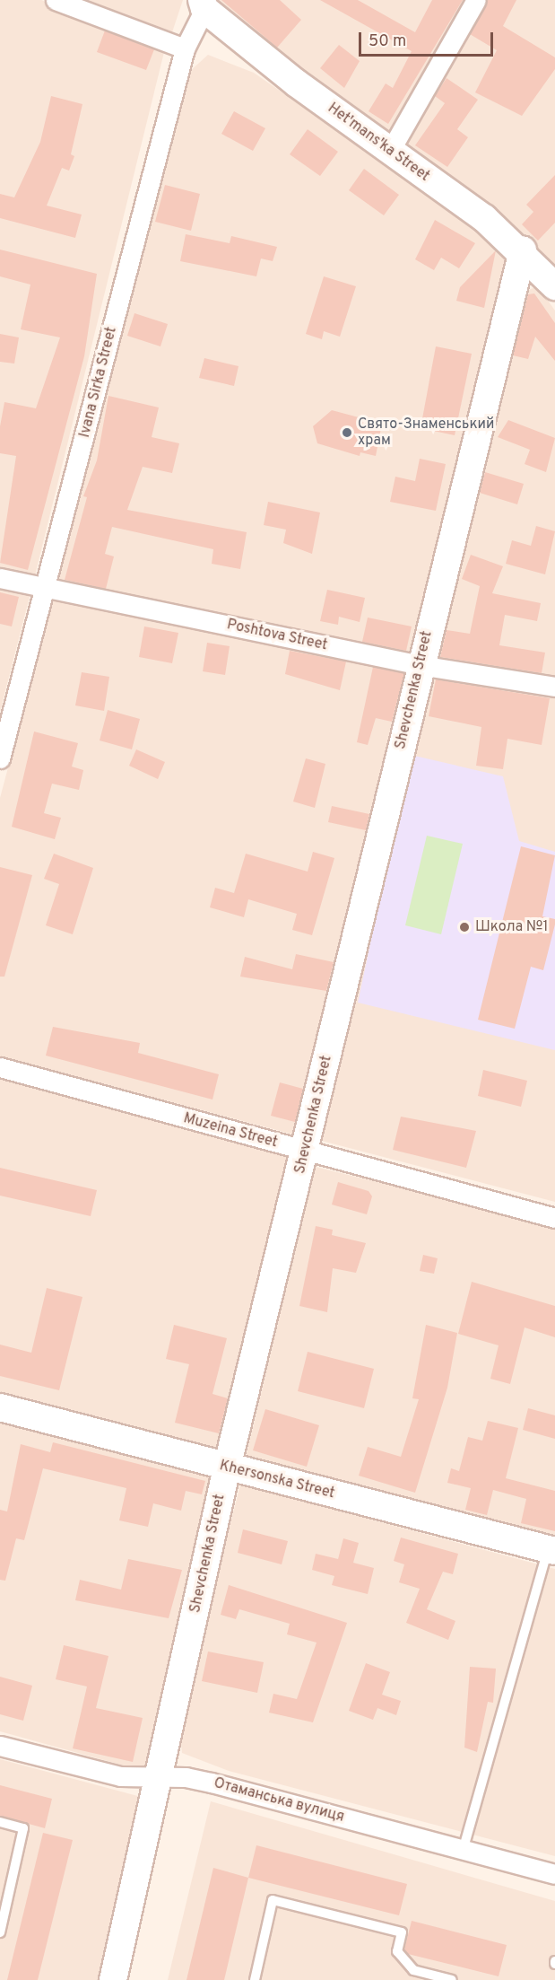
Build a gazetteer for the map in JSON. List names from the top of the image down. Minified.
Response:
{"streets":{"street":["Het'mans'ka Street","Ivana Sirka Street","Poshtova Street","Shevchenka Street","Muzeina Street","Khersonska Street","Отаманська вулиця"]},"crossings":[["Het'mans'ka Street","Ivana Sirka Street"],["Het'mans'ka Street","Shevchenka Street"],["Ivana Sirka Street","Poshtova Street"],["Poshtova Street","Shevchenka Street"],["Shevchenka Street","Muzeina Street"],["Shevchenka Street","Khersonska Street"],["Shevchenka Street","Отаманська вулиця"]],"places":["Свято-Знаменський храм","Школа №1"],"scale_bar":"50 m"}
